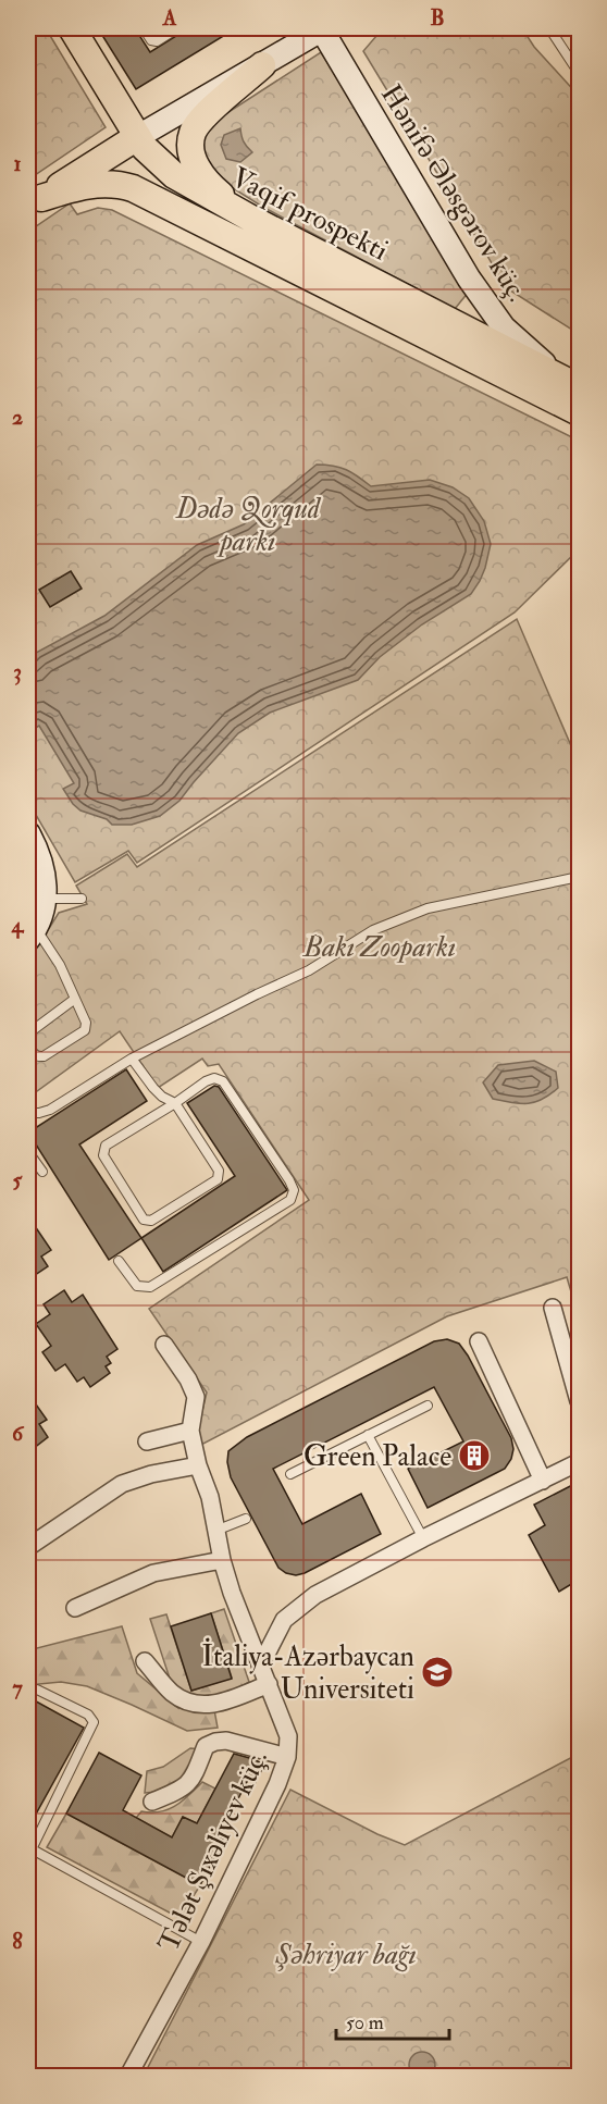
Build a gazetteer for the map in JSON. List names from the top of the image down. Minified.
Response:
{"streets":{"main road":["Vaqif prospekti"],"street":["Hənifə Ələsgərov küç.","Tələt Şıxəliyev küç."]},"crossings":[["Hənifə Ələsgərov küç.","Vaqif prospekti"]],"parks":["Dədə Qorqud parkı","Bakı Zooparkı","Şəhriyar bağı"],"places":{"building":["Green Palace"],"school or university":["İtaliya-Azərbaycan Universiteti"]},"scale_bar":"50 m","grid":{"columns":["A","B"],"rows":["1","2","3","4","5","6","7","8"]}}
